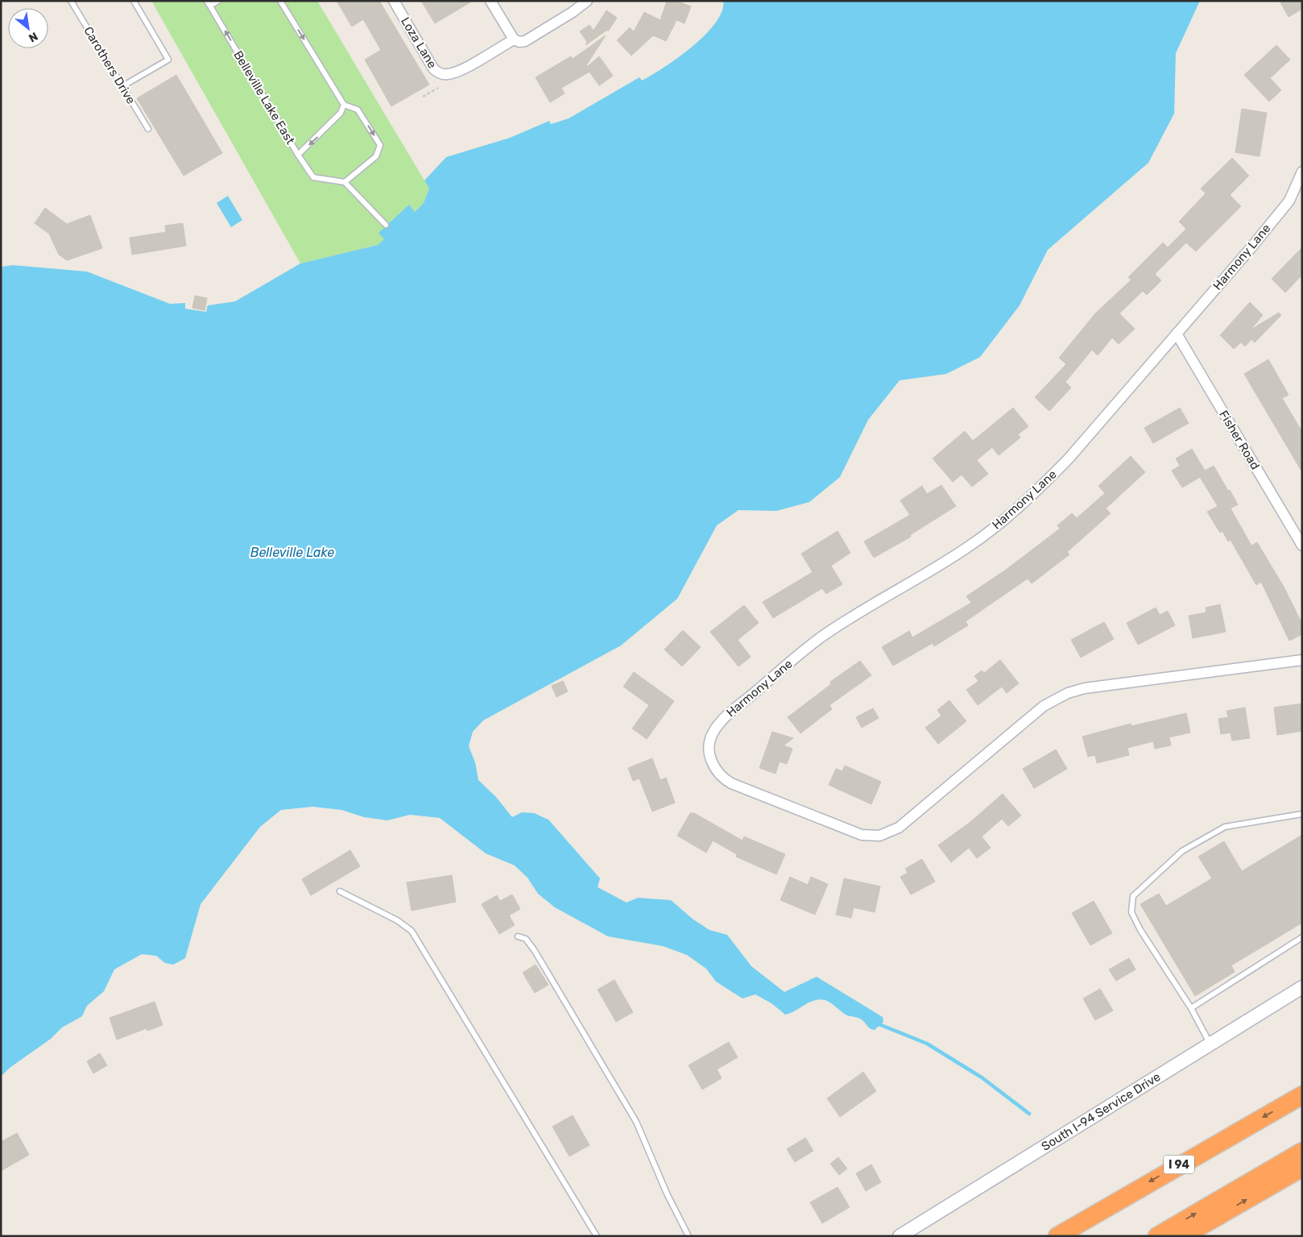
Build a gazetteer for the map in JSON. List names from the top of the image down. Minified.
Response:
{"streets":{"highway":["I 94"],"street":["Loza Lane","Harmony Lane","Fisher Road","South I-94 Service Drive"],"lane":["Carothers Drive","Belleville Lake East"]},"crossings":[["Harmony Lane","Fisher Road"]],"water":["Belleville Lake"],"north":"bottom right"}
